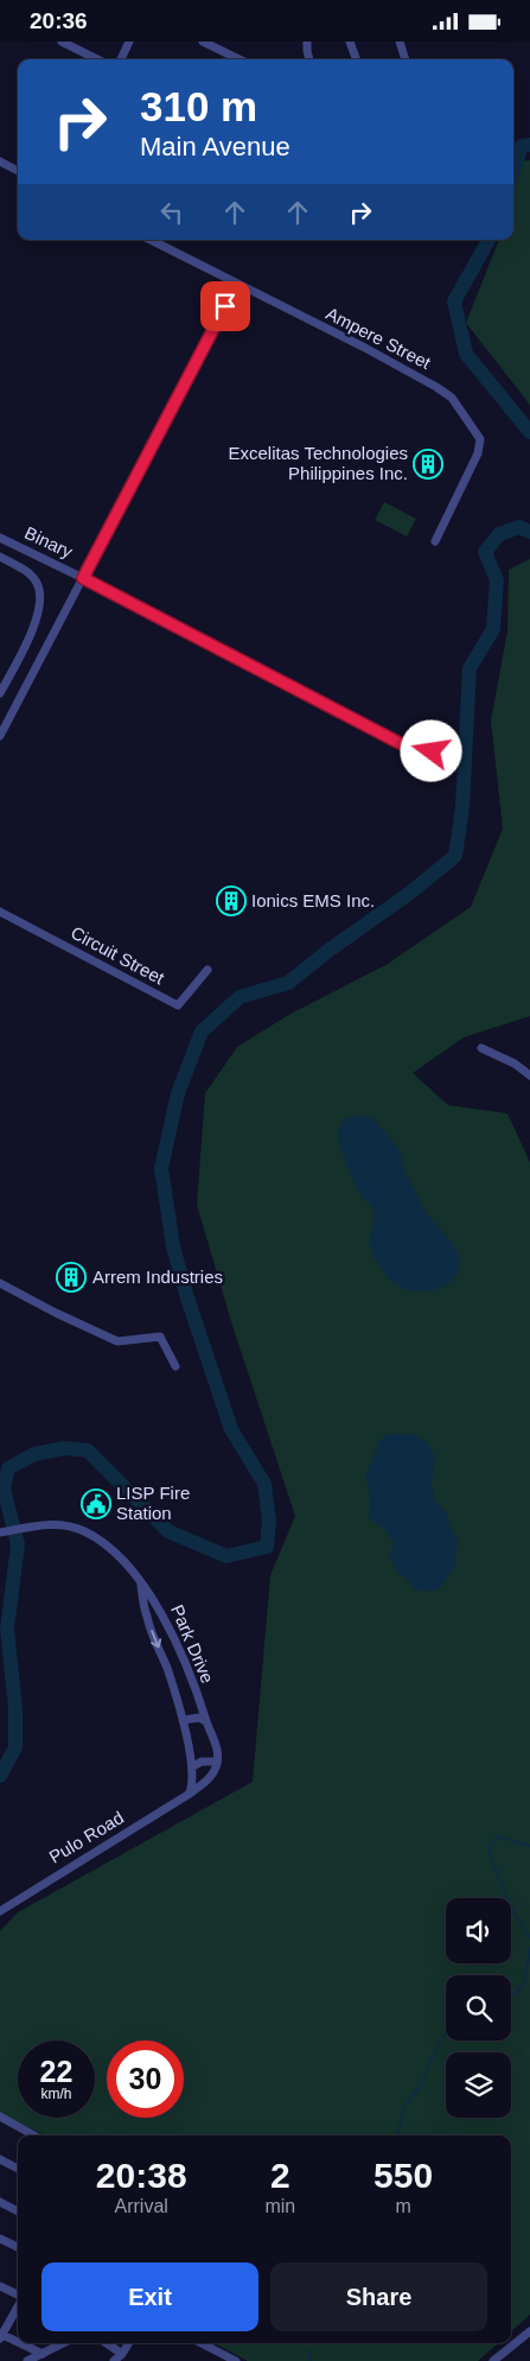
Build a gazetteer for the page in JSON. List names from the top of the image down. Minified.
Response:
{"streets":{"street":["Ampere Street","Binary","Circuit Street","Park Drive","Pulo Road"]},"crossings":[["Park Drive","Pulo Road"]],"places":{"building":["Excelitas Technologies Philippines Inc.","Ionics EMS Inc.","Arrem Industries"],"public building":["LISP Fire Station"]},"page":{"status":"20:36","turn":["310 m","Main Avenue"],"speed":"22 km/h","limit":"30","eta":["20:38","Arrival","2","min","550","m"],"buttons":["Exit","Share"]}}
